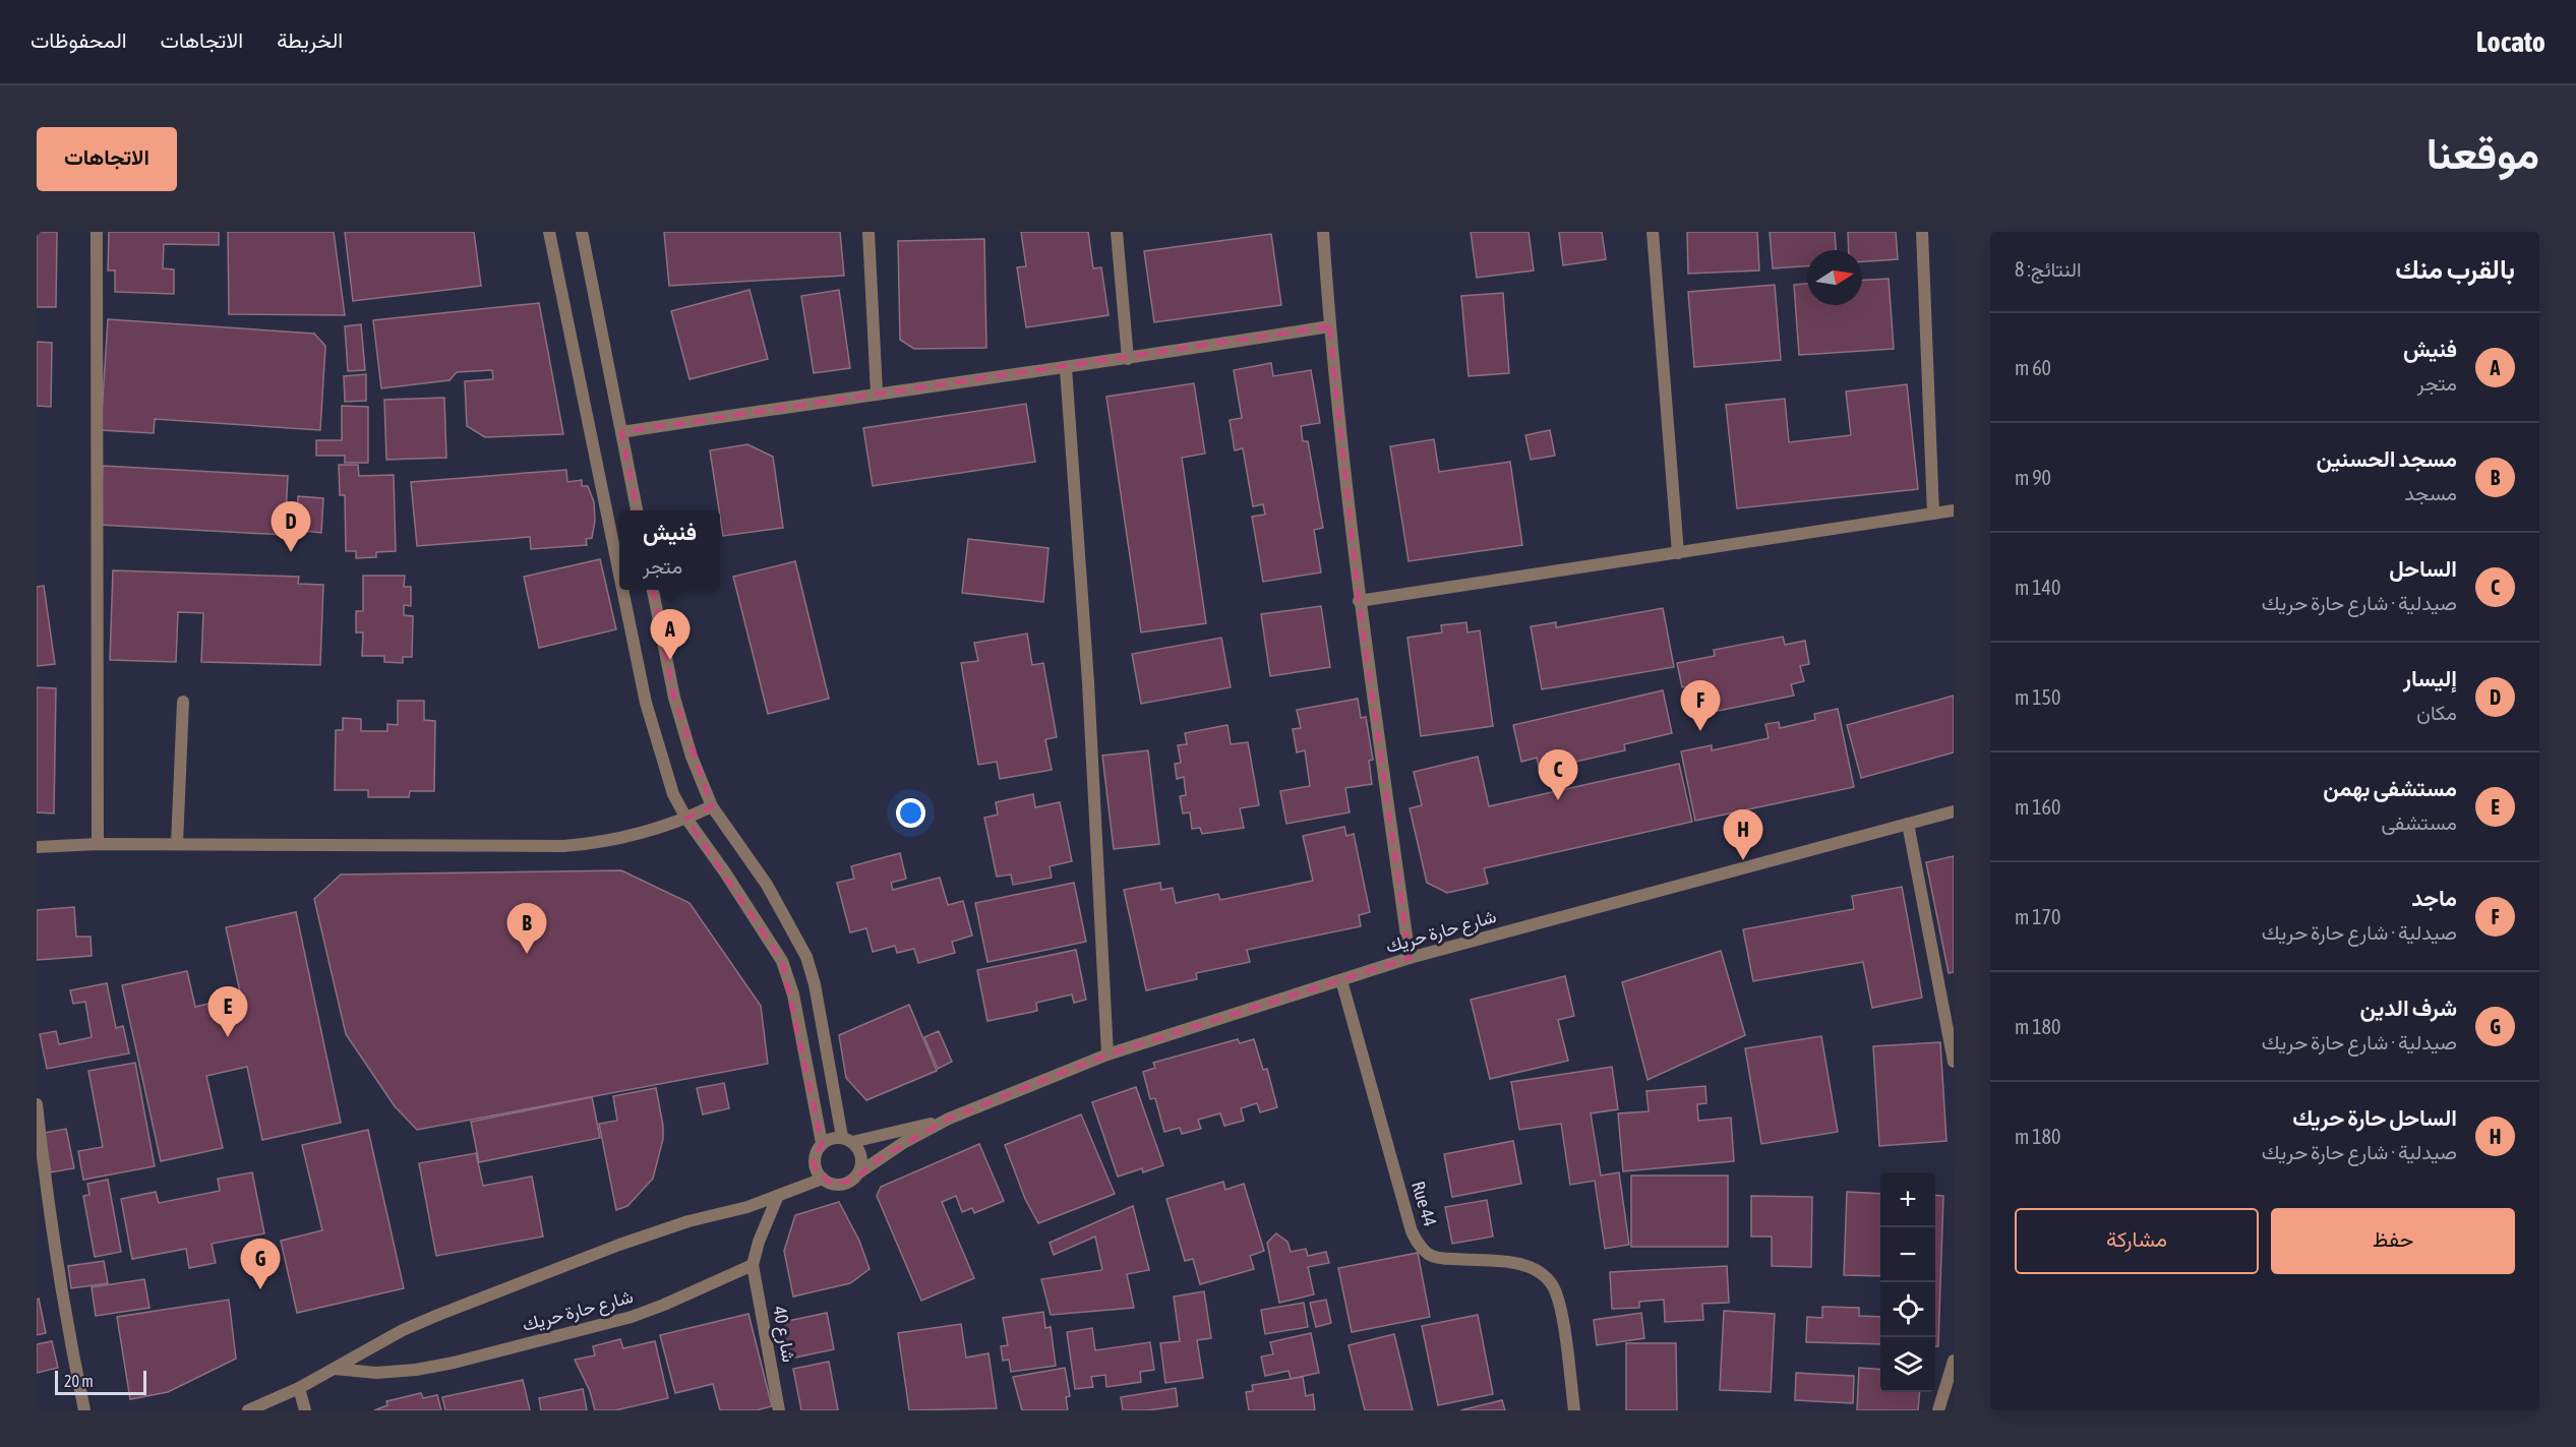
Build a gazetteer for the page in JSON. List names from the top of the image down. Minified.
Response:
{"streets":{"street":["شارع حارة حريك","Rue 44","شارع 40"]},"crossings":[["شارع حارة حريك","Rue 44"],["شارع حارة حريك","شارع 40"]],"scale_bar":"20 m","north":"right","page":{"header":"Locato","nav":["الخريطة","الاتجاهات","المحفوظات"],"title":"موقعنا","buttons":["الاتجاهات",["حفظ","مشاركة"]],"heading":["بالقرب منك","النتائج: 8"],"list":[{"mark":"A","name":"فنيش","note":"متجر","value":"60 m"},{"mark":"B","name":"مسجد الحسنين","note":"مسجد","value":"90 m"},{"mark":"C","name":"الساحل","note":"صيدلية · شارع حارة حريك","value":"140 m"},{"mark":"D","name":"إليسار","note":"مكان","value":"150 m"},{"mark":"E","name":"مستشفى بهمن","note":"مستشفى","value":"160 m"},{"mark":"F","name":"ماجد","note":"صيدلية · شارع حارة حريك","value":"170 m"},{"mark":"G","name":"شرف الدين","note":"صيدلية · شارع حارة حريك","value":"180 m"},{"mark":"H","name":"الساحل حارة حريك","note":"صيدلية · شارع حارة حريك","value":"180 m"}],"pins":["D","A","F","C","H","B","E","G"],"popup":["فنيش","متجر"],"map_buttons":["+","−"],"scale":"20 m"}}
